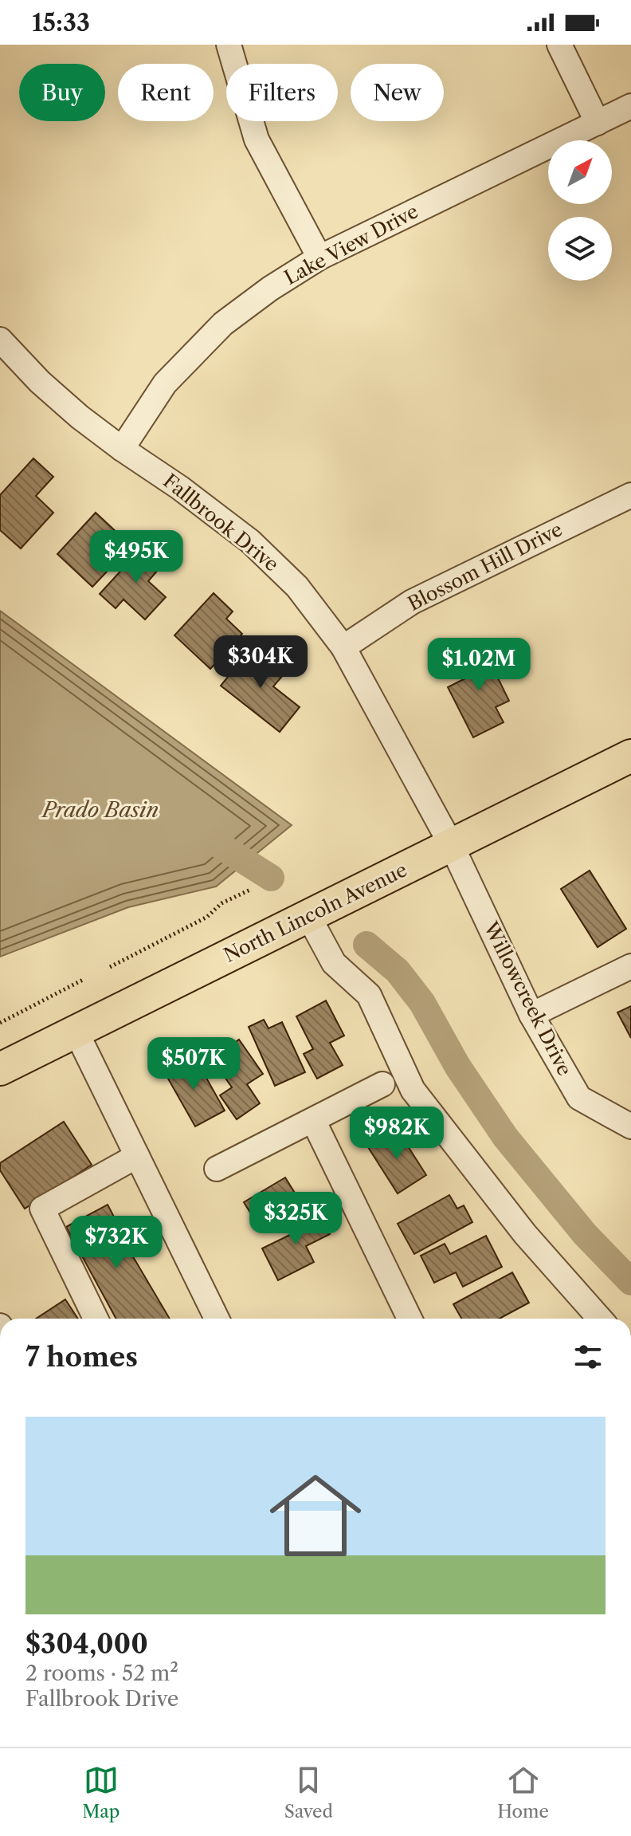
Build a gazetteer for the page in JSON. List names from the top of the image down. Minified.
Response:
{"streets":{"main road":["North Lincoln Avenue"],"street":["Lake View Drive","Fallbrook Drive","Blossom Hill Drive","Willowcreek Drive"]},"crossings":[["Lake View Drive","Fallbrook Drive"],["Fallbrook Drive","Blossom Hill Drive"],["Fallbrook Drive","North Lincoln Avenue"],["Fallbrook Drive","Willowcreek Drive"],["North Lincoln Avenue","Willowcreek Drive"]],"water":["Prado Basin"],"north":"top right","page":{"status":"15:33","chip":["Buy","Rent","Filters","New"],"price":["$495K","$304K","$1.02M","$507K","$982K","$325K","$732K"],"heading":"7 homes","list":[{"name":"$304,000","note":"2 rooms · 52 m² · Fallbrook Drive"}],"tabs":["Map","Saved","Home"]}}
